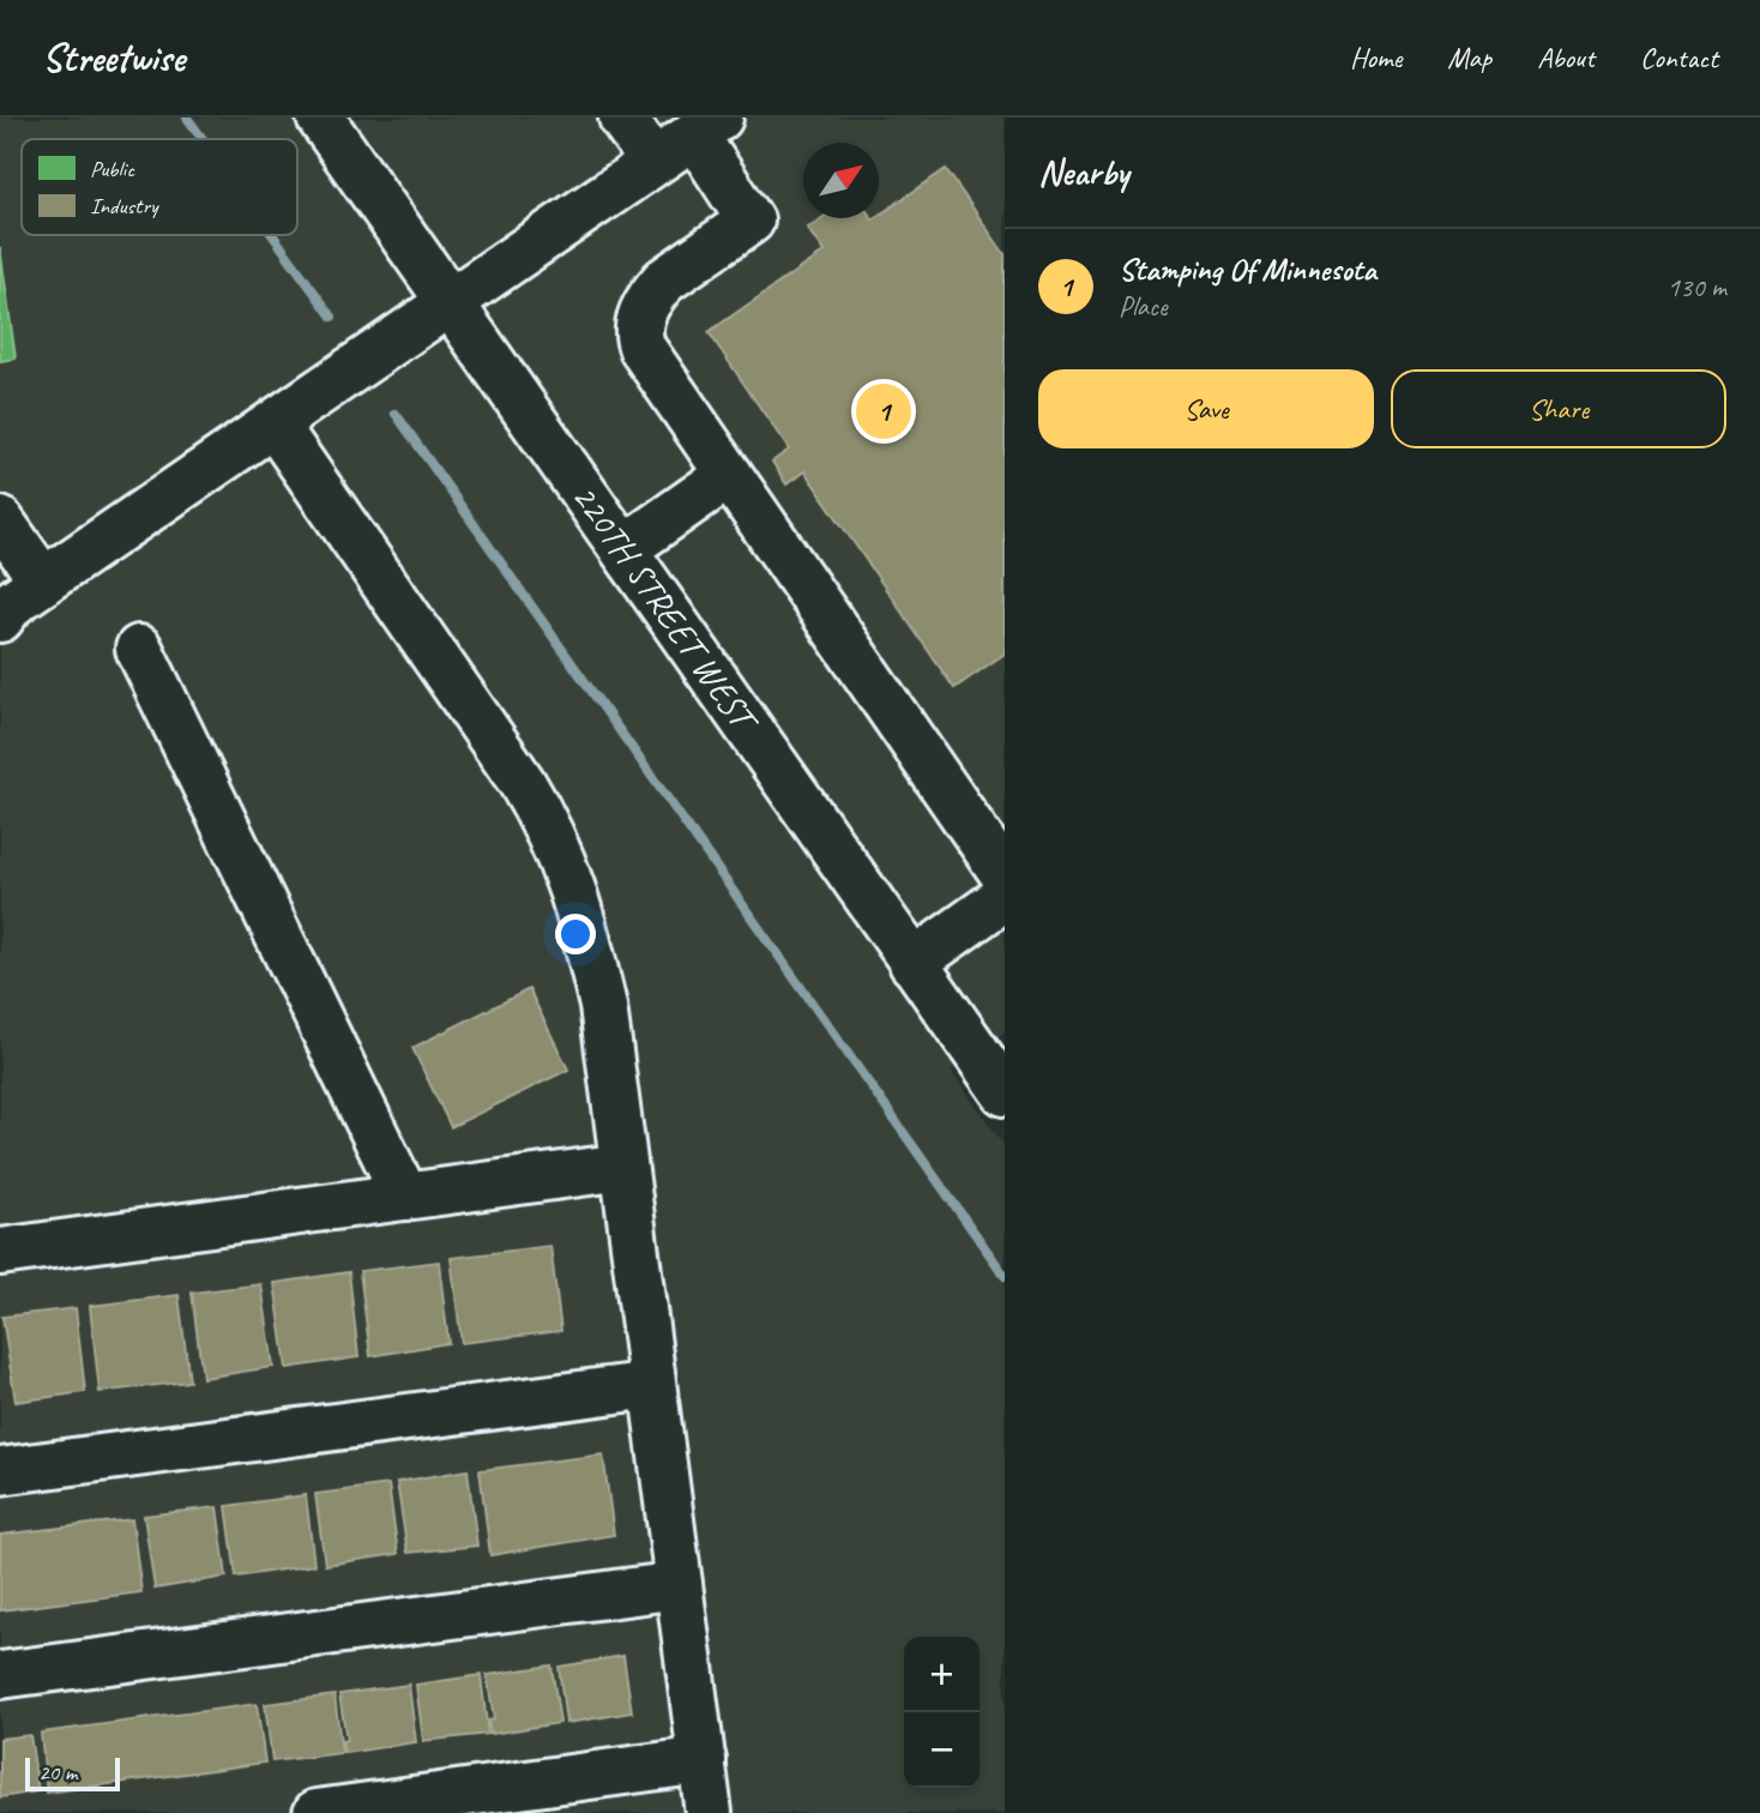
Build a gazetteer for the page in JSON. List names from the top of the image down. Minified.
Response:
{"streets":{"street":["220TH STREET WEST"]},"legend":["Public","Industry"],"scale_bar":"20 m","north":"top right","page":{"header":"Streetwise","nav":["Home","Map","About","Contact"],"heading":"Nearby","list":[{"mark":"1","name":"Stamping Of Minnesota","note":"Place","value":"130 m"}],"buttons":["Save","Share"],"pins":"1","map_buttons":["+","−"],"scale":"20 m"}}
